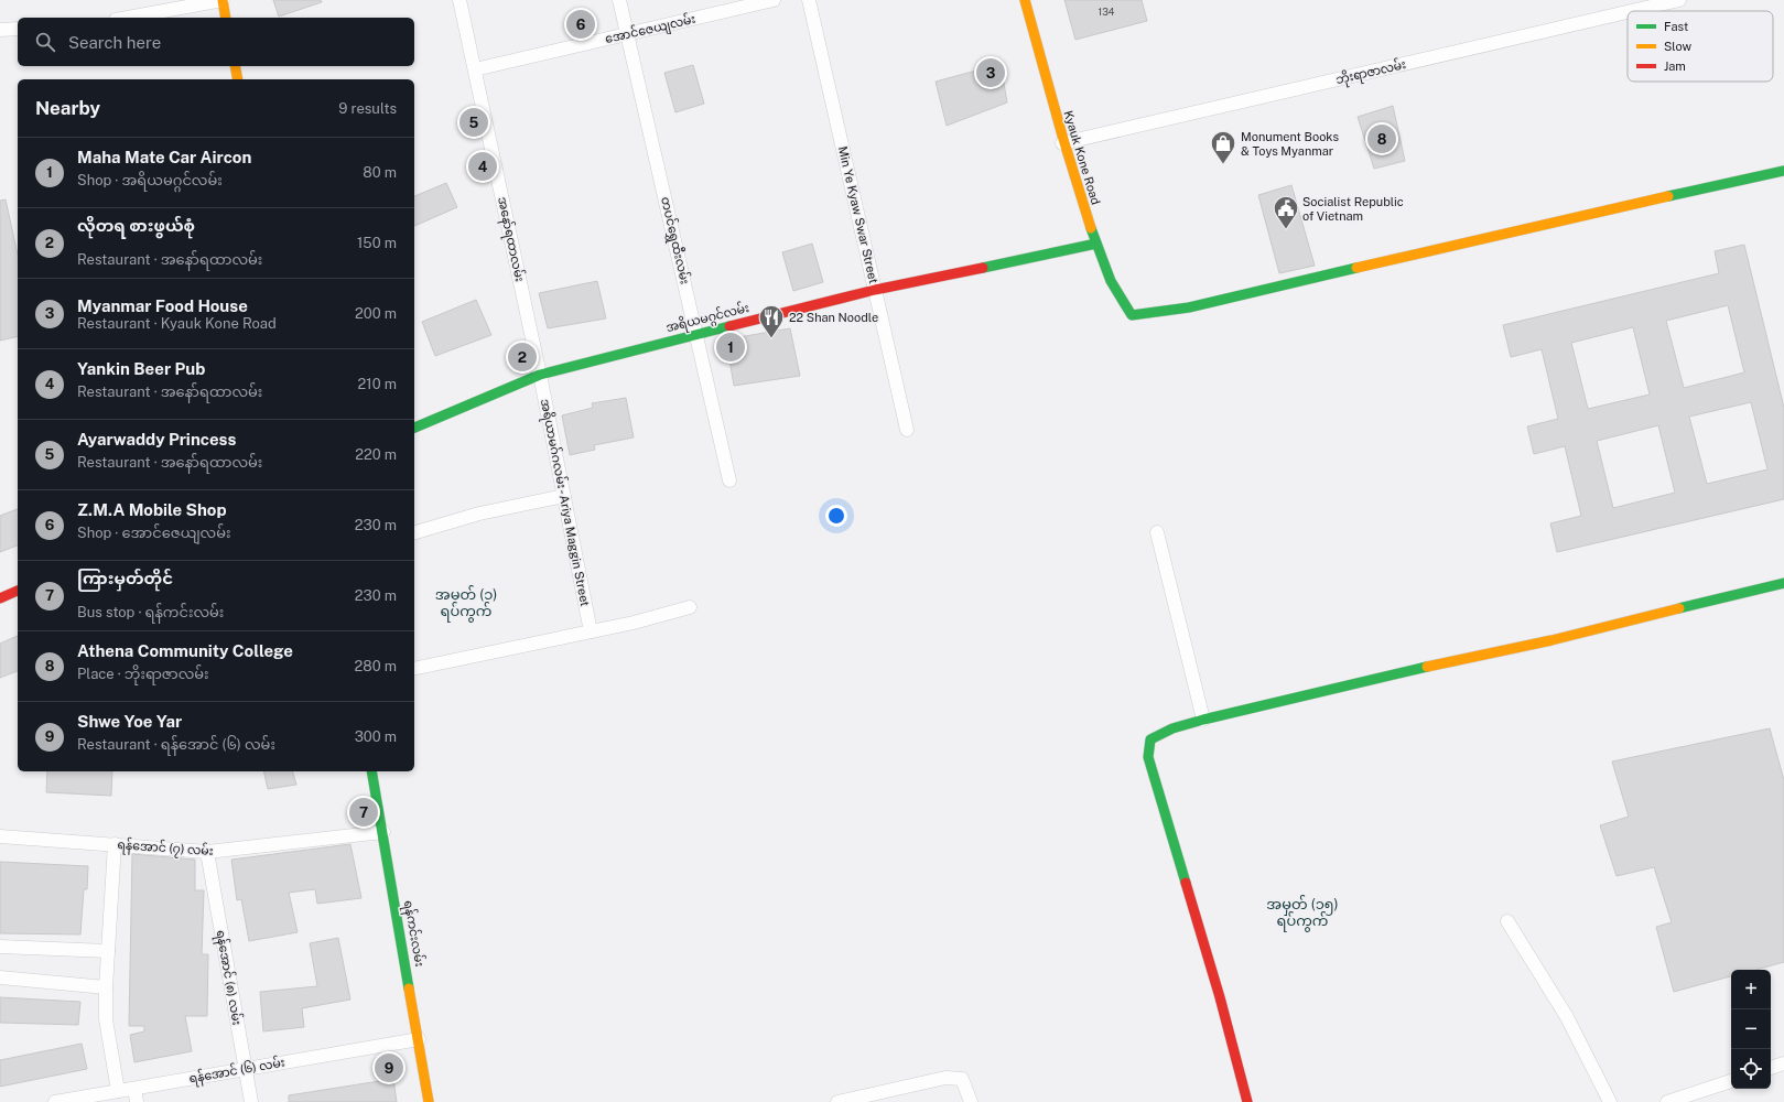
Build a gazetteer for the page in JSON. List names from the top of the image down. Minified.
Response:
{"streets":{"street":["အောင်ဇေယျလမ်း","ဘိုးရာဇာလမ်း","Kyauk Kone Road","Min Ye Kyaw Swar Street","အနော်ရထာလမ်း","တပင်ရွှေထီးလမ်း","အရိယမဂ္ဂင်လမ်း","အရိယာမဂ်ဂလမ်း - Ariya Maggin Street","ရန်အောင် (၇) လမ်း","ရန်ကင်းလမ်း","ရန်အောင် (၈) လမ်း","ရန်အောင် (၆) လမ်း"]},"crossings":[["အောင်ဇေယျလမ်း","အနော်ရထာလမ်း"],["အောင်ဇေယျလမ်း","တပင်ရွှေထီးလမ်း"],["ဘိုးရာဇာလမ်း","Kyauk Kone Road"],["Kyauk Kone Road","အရိယမဂ္ဂင်လမ်း"],["Min Ye Kyaw Swar Street","အရိယမဂ္ဂင်လမ်း"],["အနော်ရထာလမ်း","အရိယမဂ္ဂင်လမ်း"],["အနော်ရထာလမ်း","အရိယာမဂ်ဂလမ်း - Ariya Maggin Street"],["တပင်ရွှေထီးလမ်း","အရိယမဂ္ဂင်လမ်း"],["အရိယမဂ္ဂင်လမ်း","အရိယာမဂ်ဂလမ်း - Ariya Maggin Street"],["ရန်အောင် (၇) လမ်း","ရန်ကင်းလမ်း"],["ရန်အောင် (၇) လမ်း","ရန်အောင် (၈) လမ်း"],["ရန်ကင်းလမ်း","ရန်အောင် (၆) လမ်း"],["ရန်အောင် (၈) လမ်း","ရန်အောင် (၆) လမ်း"]],"districts":["အမှတ် (၁) ရပ်ကွက်","အမှတ် (၁၅) ရပ်ကွက်"],"places":{"shop":["Monument Books & Toys Myanmar"],"public building":["Socialist Republic of Vietnam"],"restaurant":["22 Shan Noodle"]},"house_numbers":["134"],"legend":["Fast","Slow","Jam"],"page":{"pins":["6","3","5","8","4","1","2","7","9"],"search":"Search here","heading":["Nearby","9 results"],"list":[{"mark":"1","name":"Maha Mate Car Aircon","note":"Shop · အရိယမဂ္ဂင်လမ်း","value":"80 m"},{"mark":"2","name":"လိုတရ စားဖွယ်စုံ","note":"Restaurant · အနော်ရထာလမ်း","value":"150 m"},{"mark":"3","name":"Myanmar Food House","note":"Restaurant · Kyauk Kone Road","value":"200 m"},{"mark":"4","name":"Yankin Beer Pub","note":"Restaurant · အနော်ရထာလမ်း","value":"210 m"},{"mark":"5","name":"Ayarwaddy Princess","note":"Restaurant · အနော်ရထာလမ်း","value":"220 m"},{"mark":"6","name":"Z.M.A Mobile Shop","note":"Shop · အောင်ဇေယျလမ်း","value":"230 m"},{"mark":"7","name":"ကြားမှတ်တိုင်","note":"Bus stop · ရန်ကင်းလမ်း","value":"230 m"},{"mark":"8","name":"Athena Community College","note":"Place · ဘိုးရာဇာလမ်း","value":"280 m"},{"mark":"9","name":"Shwe Yoe Yar","note":"Restaurant · ရန်အောင် (၆) လမ်း","value":"300 m"}],"map_buttons":["+","−"]}}
